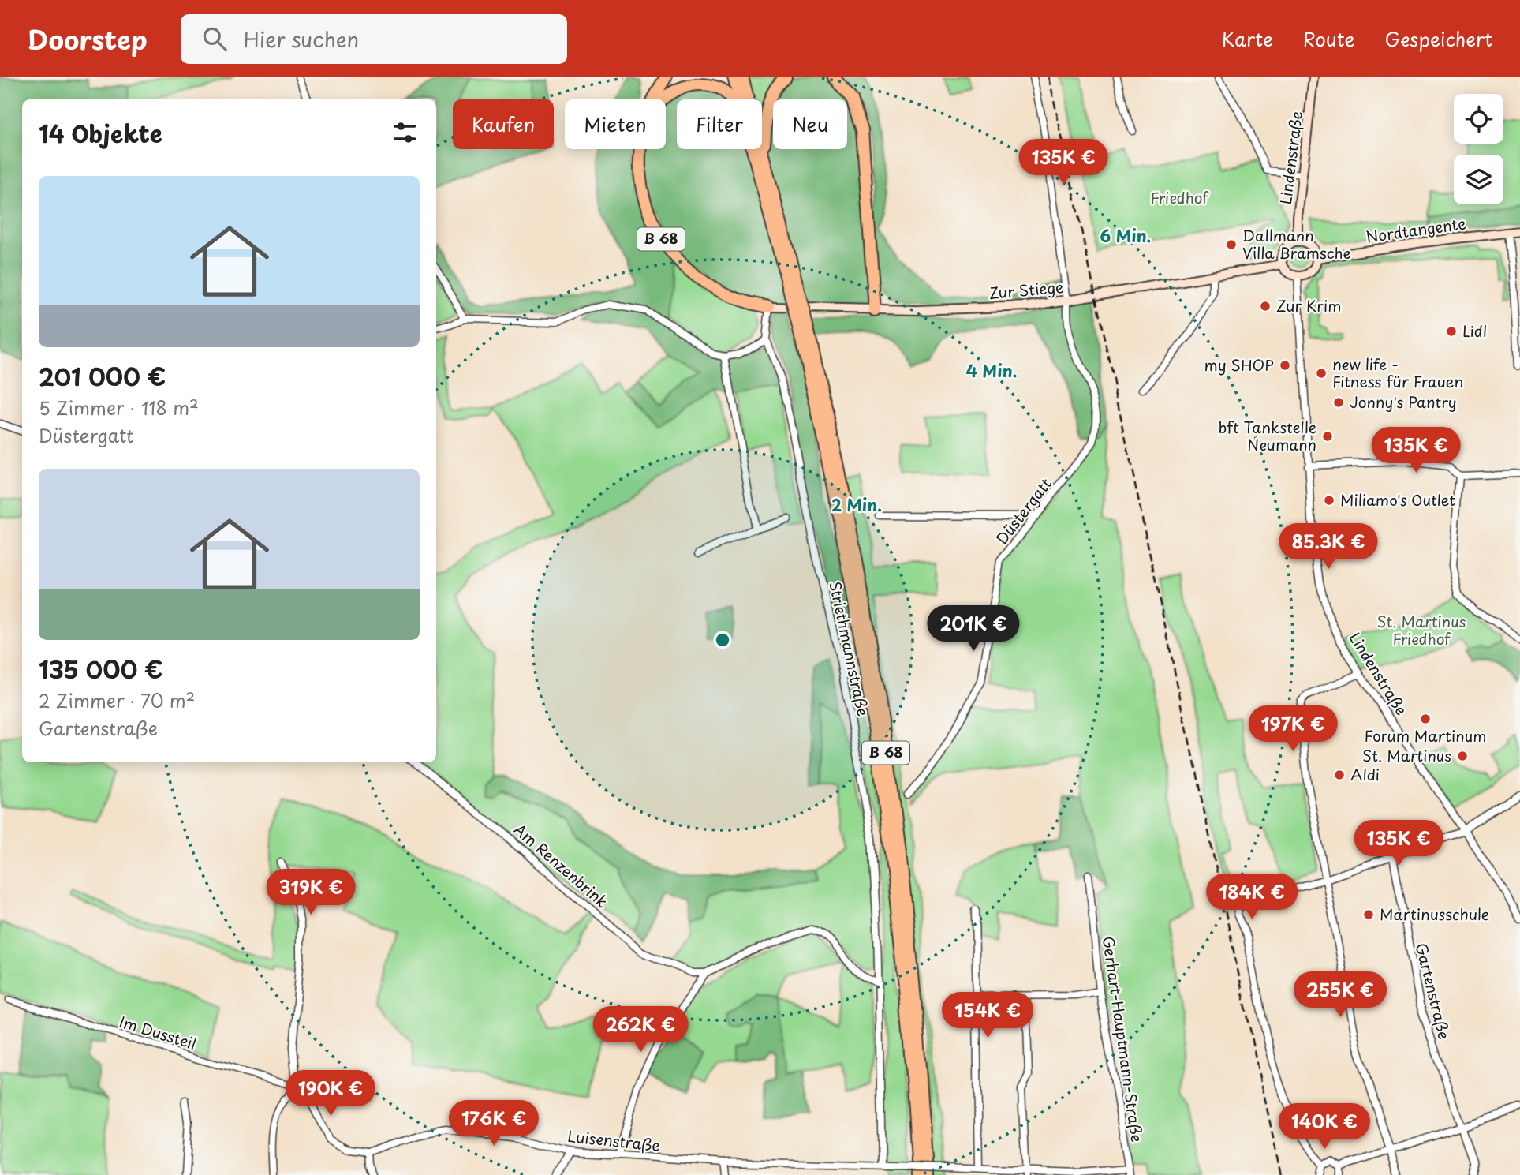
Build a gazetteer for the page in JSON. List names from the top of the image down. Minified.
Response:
{"streets":{"highway":["B 68"],"street":["Lindenstraße","Nordtangente","Zur Stiege","Düstergatt","Striethmannstraße","Am Renzenbrink","Gartenstraße","Im Dussteil","Gerhart-Hauptmann-Straße","Luisenstraße"]},"crossings":[["Lindenstraße","Nordtangente"],["Lindenstraße","Zur Stiege"],["Nordtangente","Zur Stiege"],["B 68","Zur Stiege"],["B 68","Striethmannstraße"],["Zur Stiege","Düstergatt"],["Zur Stiege","Striethmannstraße"],["Striethmannstraße","Luisenstraße"],["Gerhart-Hauptmann-Straße","Luisenstraße"]],"parks":["Friedhof","St. Martinus Friedhof"],"places":["Dallmann Villa Bramsche","Zur Krim","Lidl","my SHOP","new life - Fitness für Frauen","Jonny's Pantry","bft Tankstelle Neumann","Miliamo's Outlet","Forum Martinum","St. Martinus","Aldi","Martinusschule"],"page":{"header":"Doorstep","search":"Hier suchen","nav":["Karte","Route","Gespeichert"],"chip":["Kaufen","Mieten","Filter","Neu"],"heading":"14 Objekte","price":["135K €","135K €","85.3K €","201K €","197K €","135K €","319K €","184K €","255K €","154K €","262K €","190K €","176K €","140K €"],"list":[{"name":"201 000 €","note":"5 Zimmer · 118 m² · Düstergatt"},{"name":"135 000 €","note":"2 Zimmer · 70 m² · Gartenstraße"}]},"rings":["6 Min.","4 Min.","2 Min."]}
